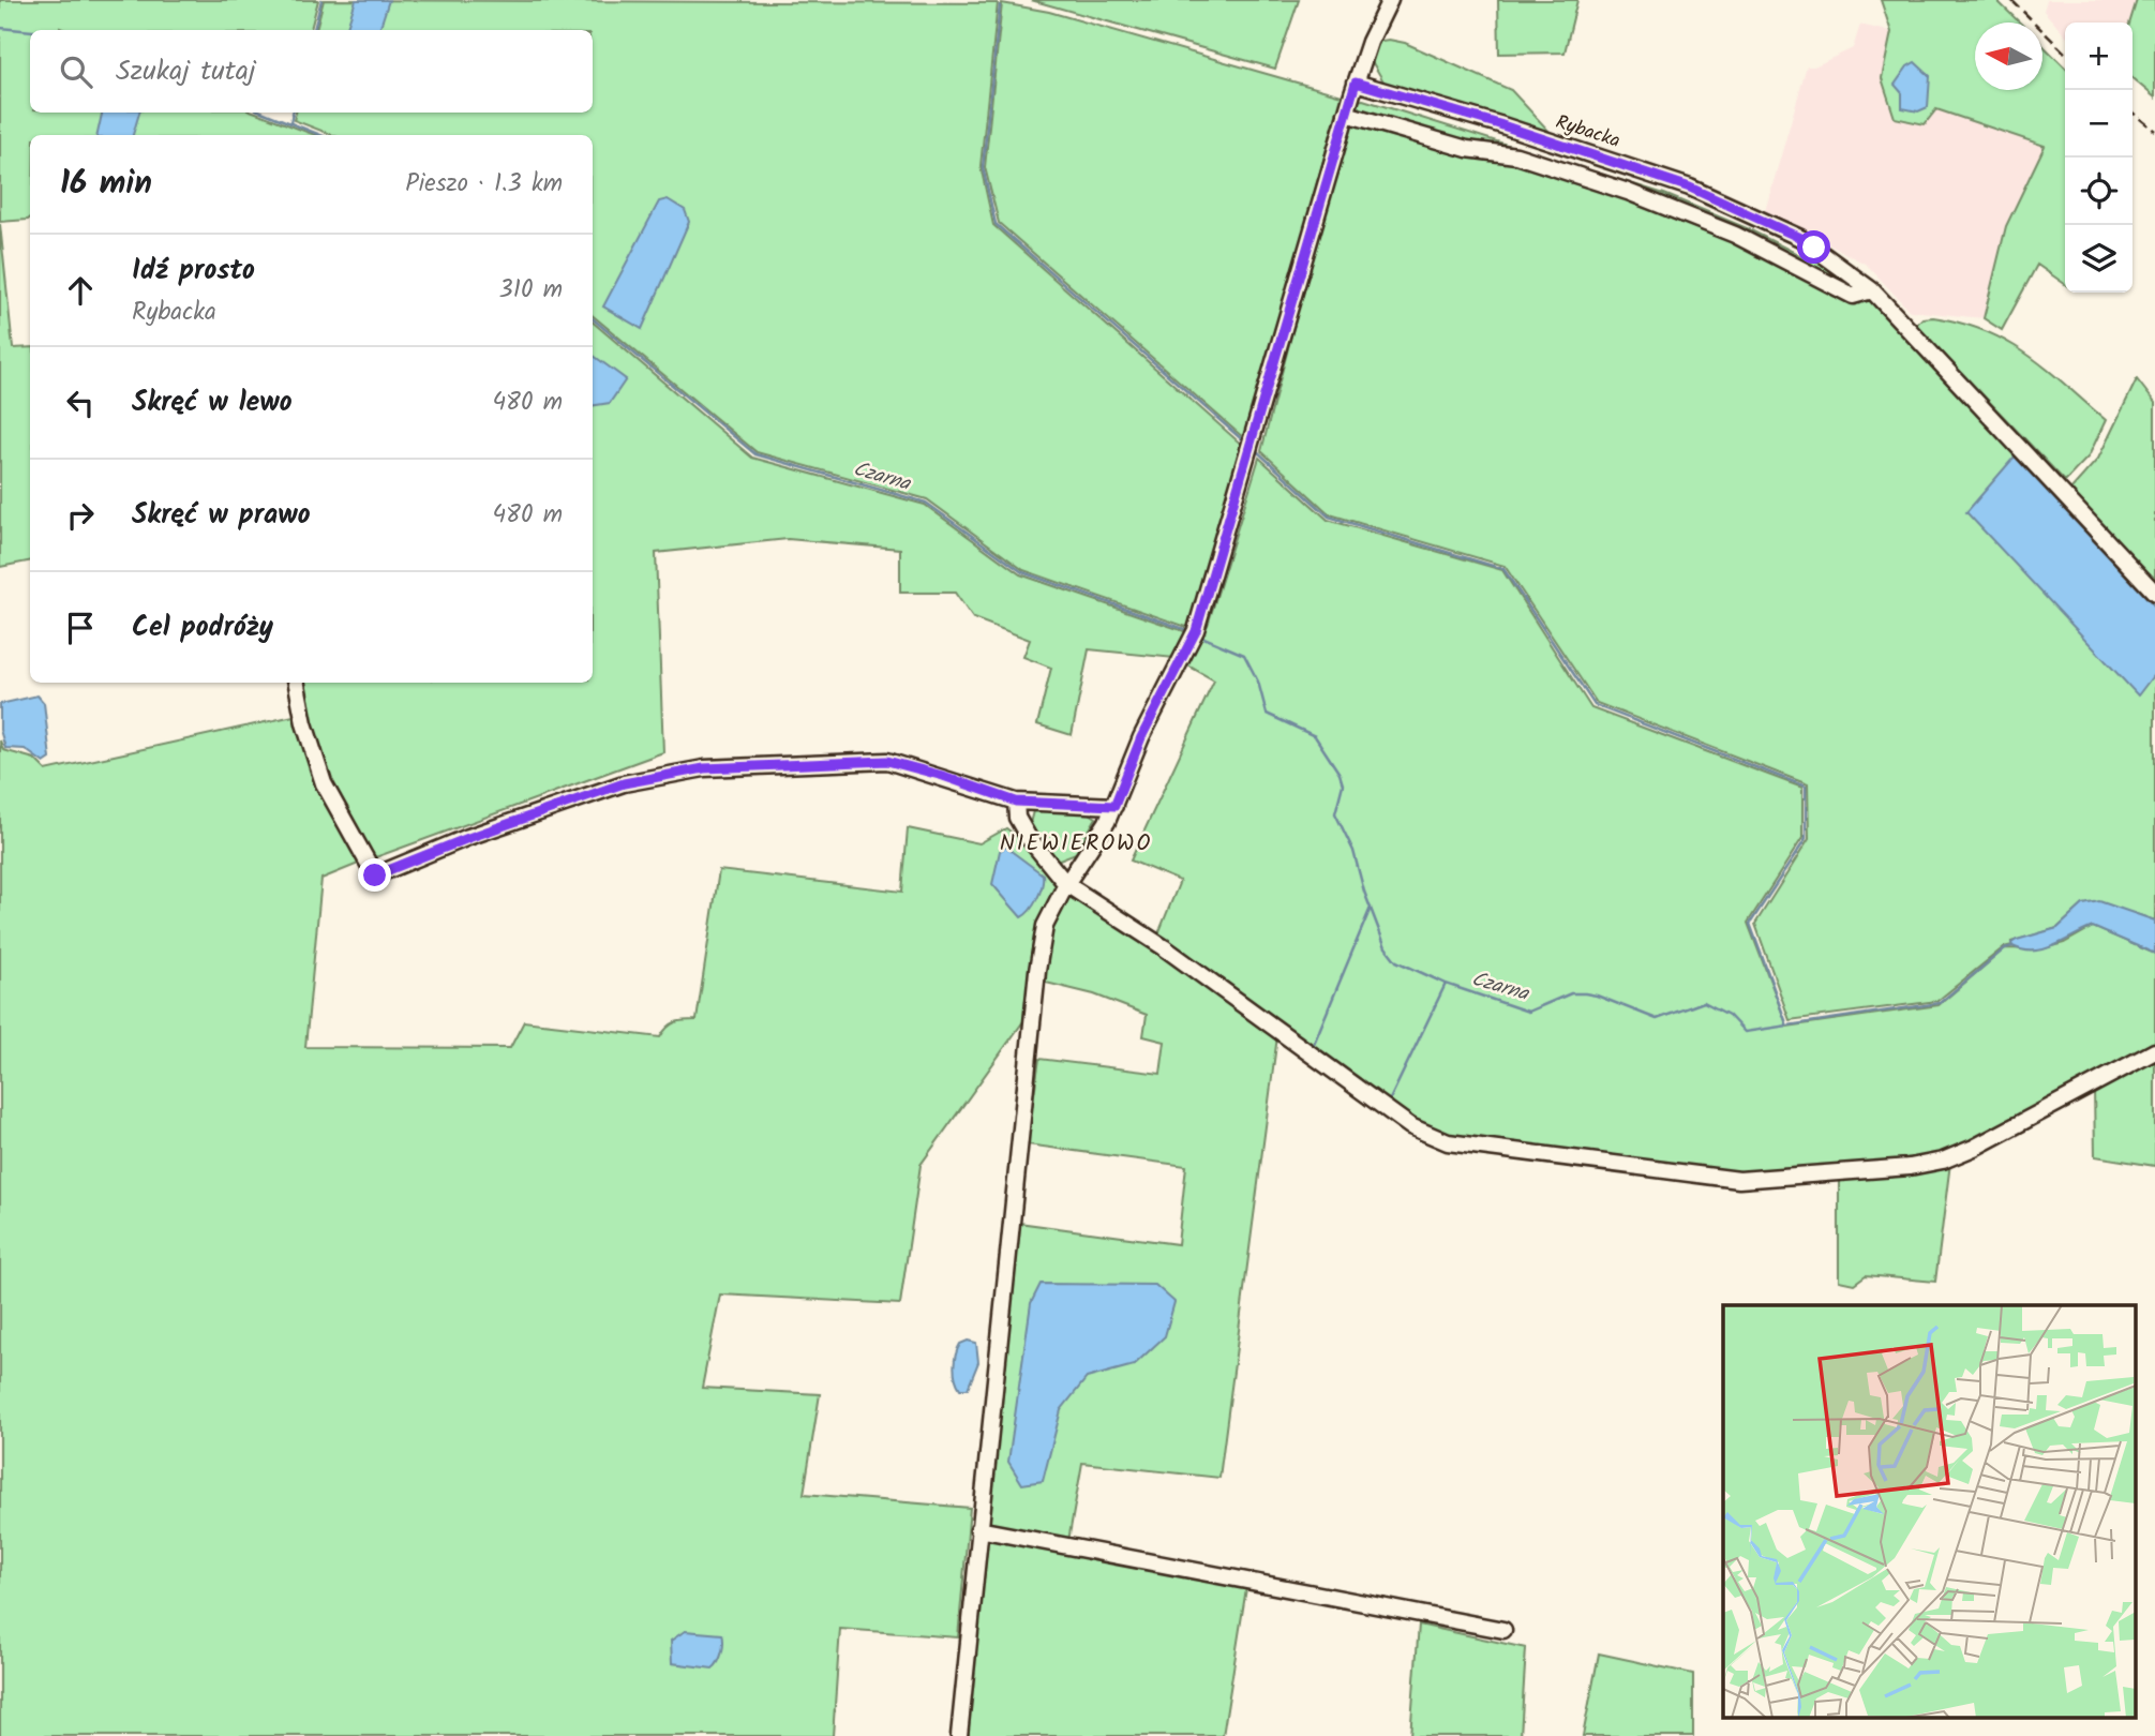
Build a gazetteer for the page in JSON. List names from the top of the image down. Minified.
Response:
{"streets":{"street":["Rybacka"]},"districts":["NIEWIEROWO"],"water":["Czarna"],"north":"left","page":{"map_buttons":["+","−"],"search":"Szukaj tutaj","heading":["16 min","Pieszo · 1.3 km"],"list":[["Idź prosto","Rybacka","310 m"],["Skręć w lewo","480 m"],["Skręć w prawo","480 m"],"Cel podróży"]}}
